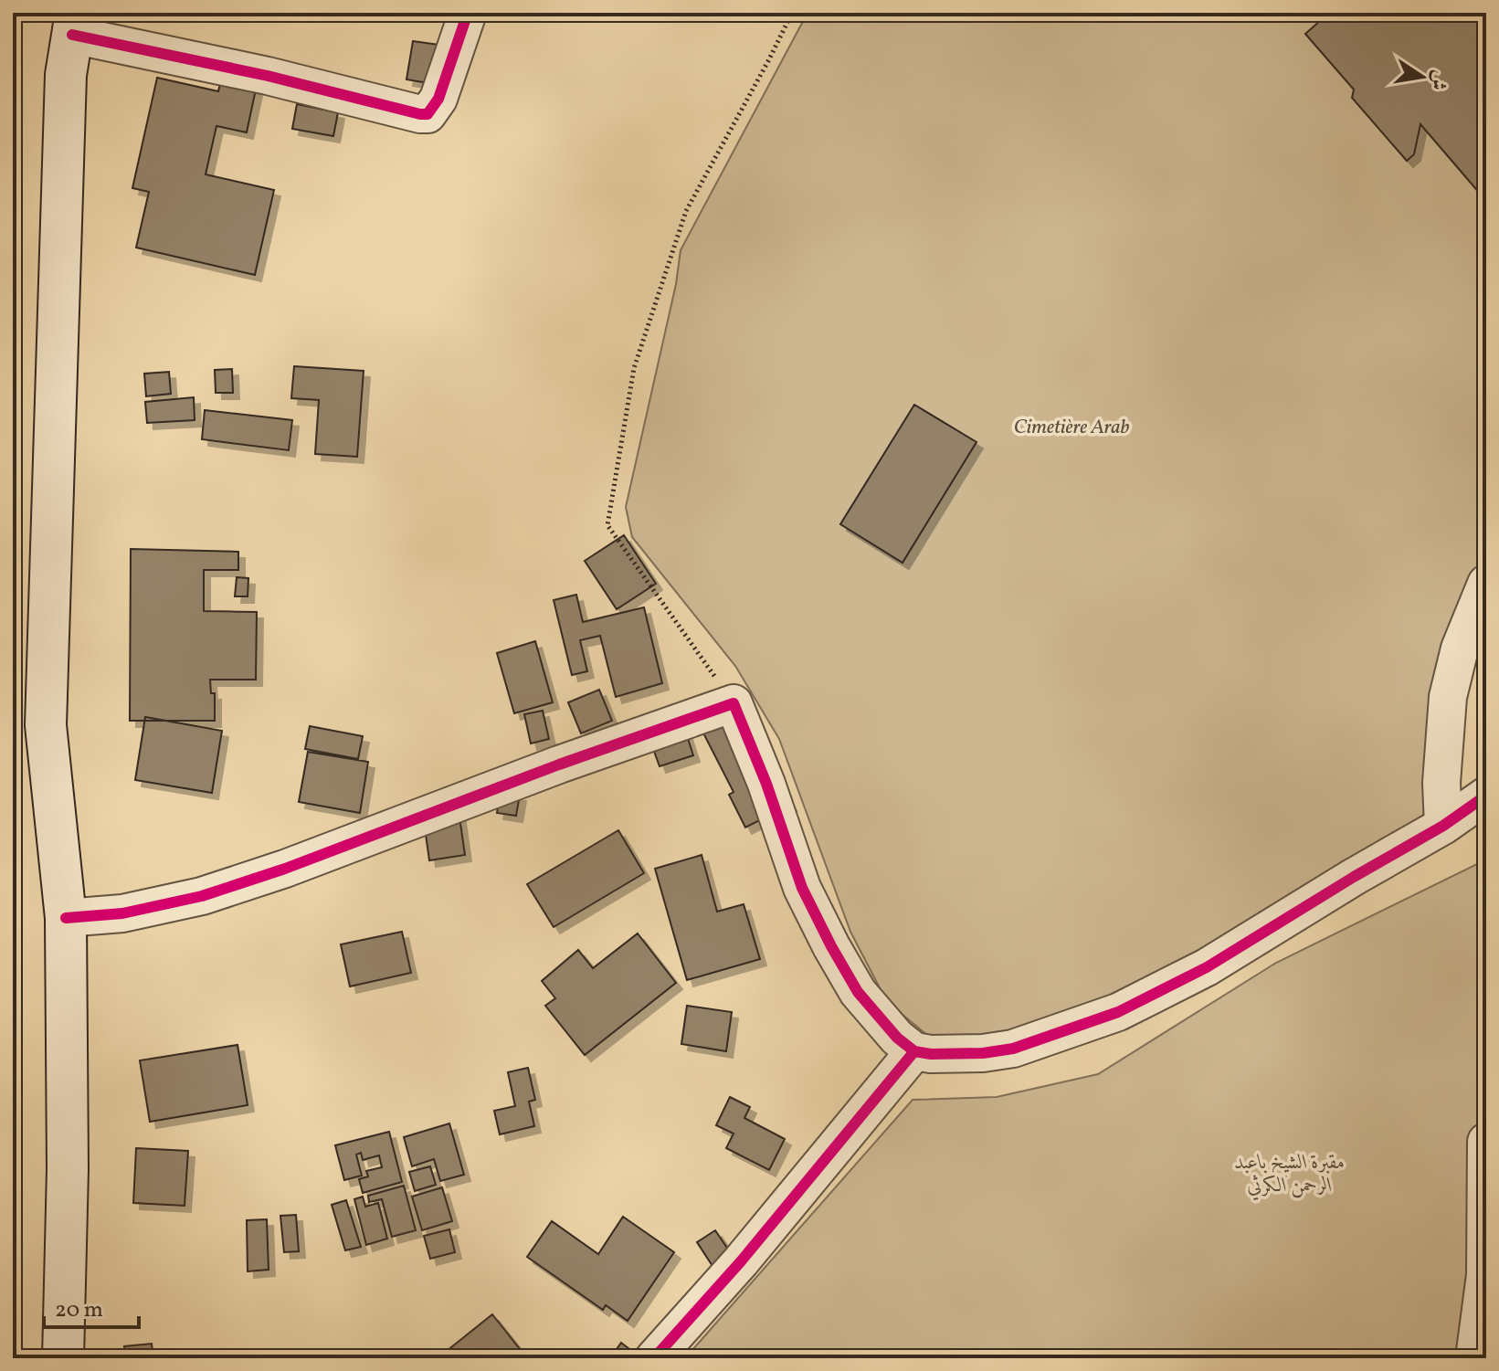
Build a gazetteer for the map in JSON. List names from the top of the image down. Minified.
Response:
{"parks":["Cimetière Arab","مقبرة الشيخ باعبد الرحمن الكرثي"],"scale_bar":"20 m","north":"right"}
